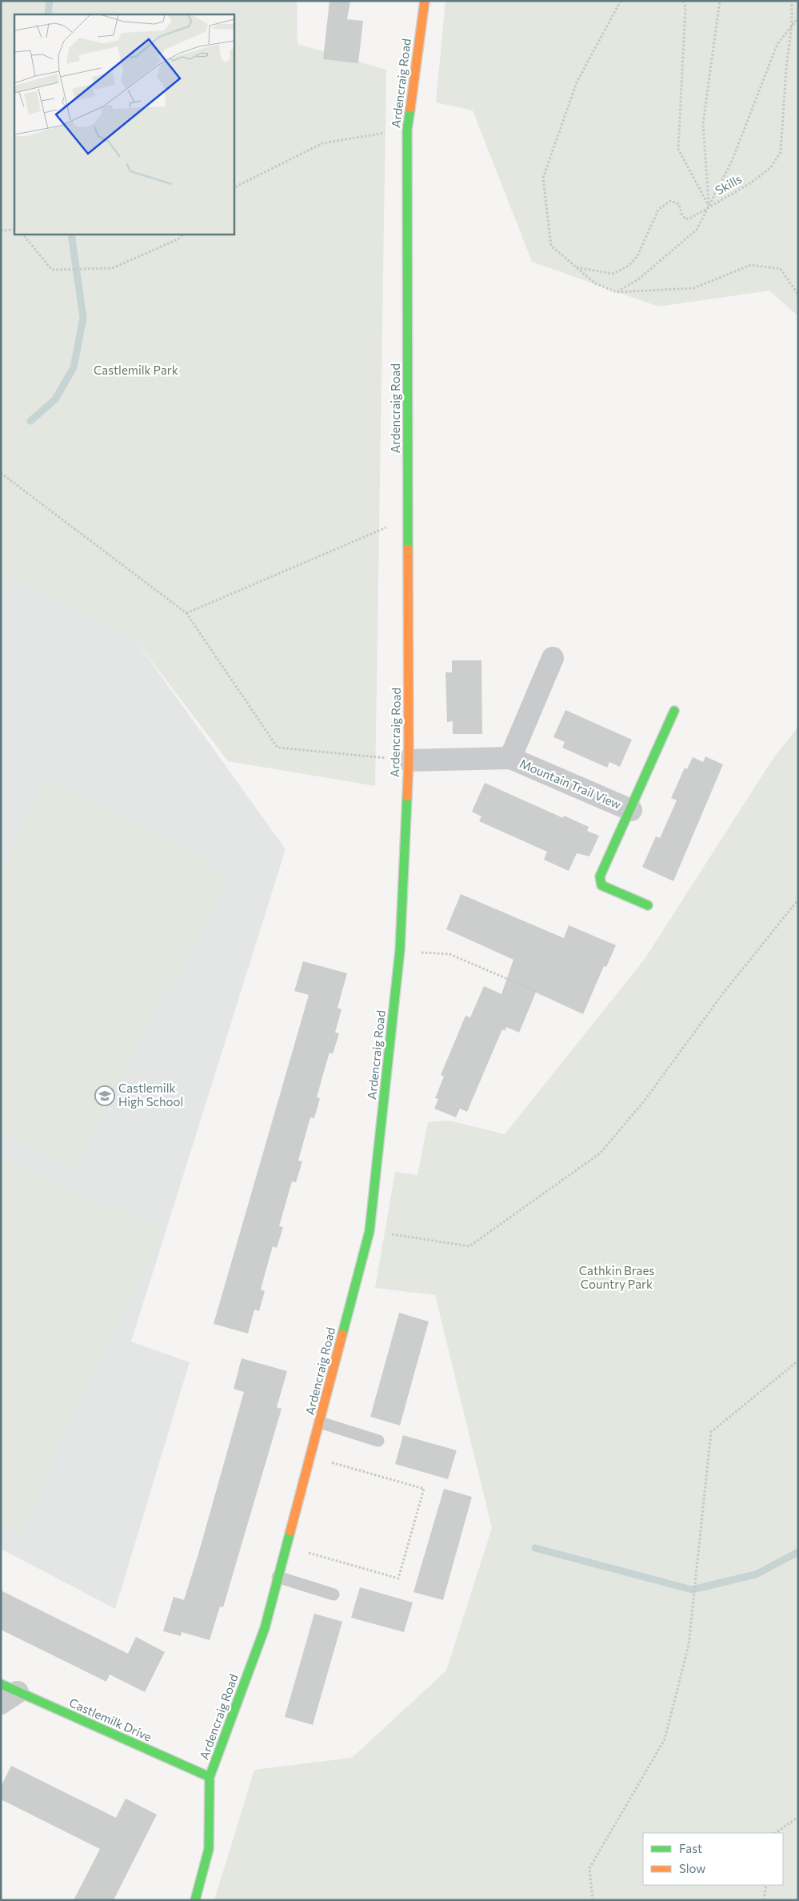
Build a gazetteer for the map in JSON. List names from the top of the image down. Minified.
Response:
{"streets":{"street":["Ardencraig Road","Mountain Trail View","Castlemilk Drive"],"path":["Skills"]},"crossings":[["Ardencraig Road","Mountain Trail View"],["Ardencraig Road","Castlemilk Drive"]],"parks":["Castlemilk Park","Cathkin Braes Country Park"],"places":{"school or university":["Castlemilk High School"]},"legend":["Fast","Slow"]}
